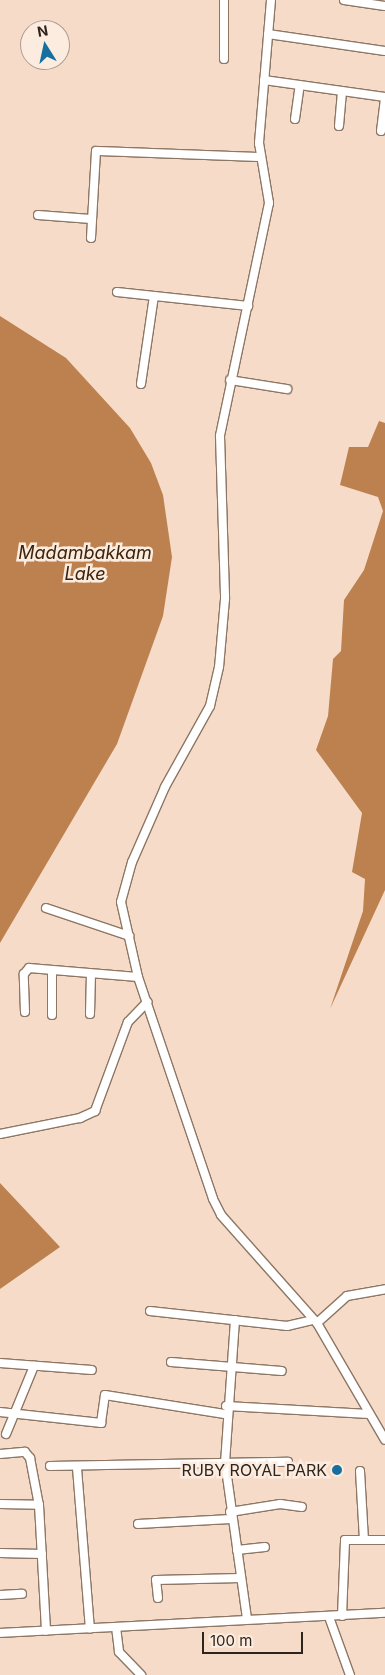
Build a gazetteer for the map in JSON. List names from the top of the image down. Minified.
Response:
{"water":["Madambakkam Lake"],"places":["RUBY ROYAL PARK"],"scale_bar":"100 m","north":"top"}
